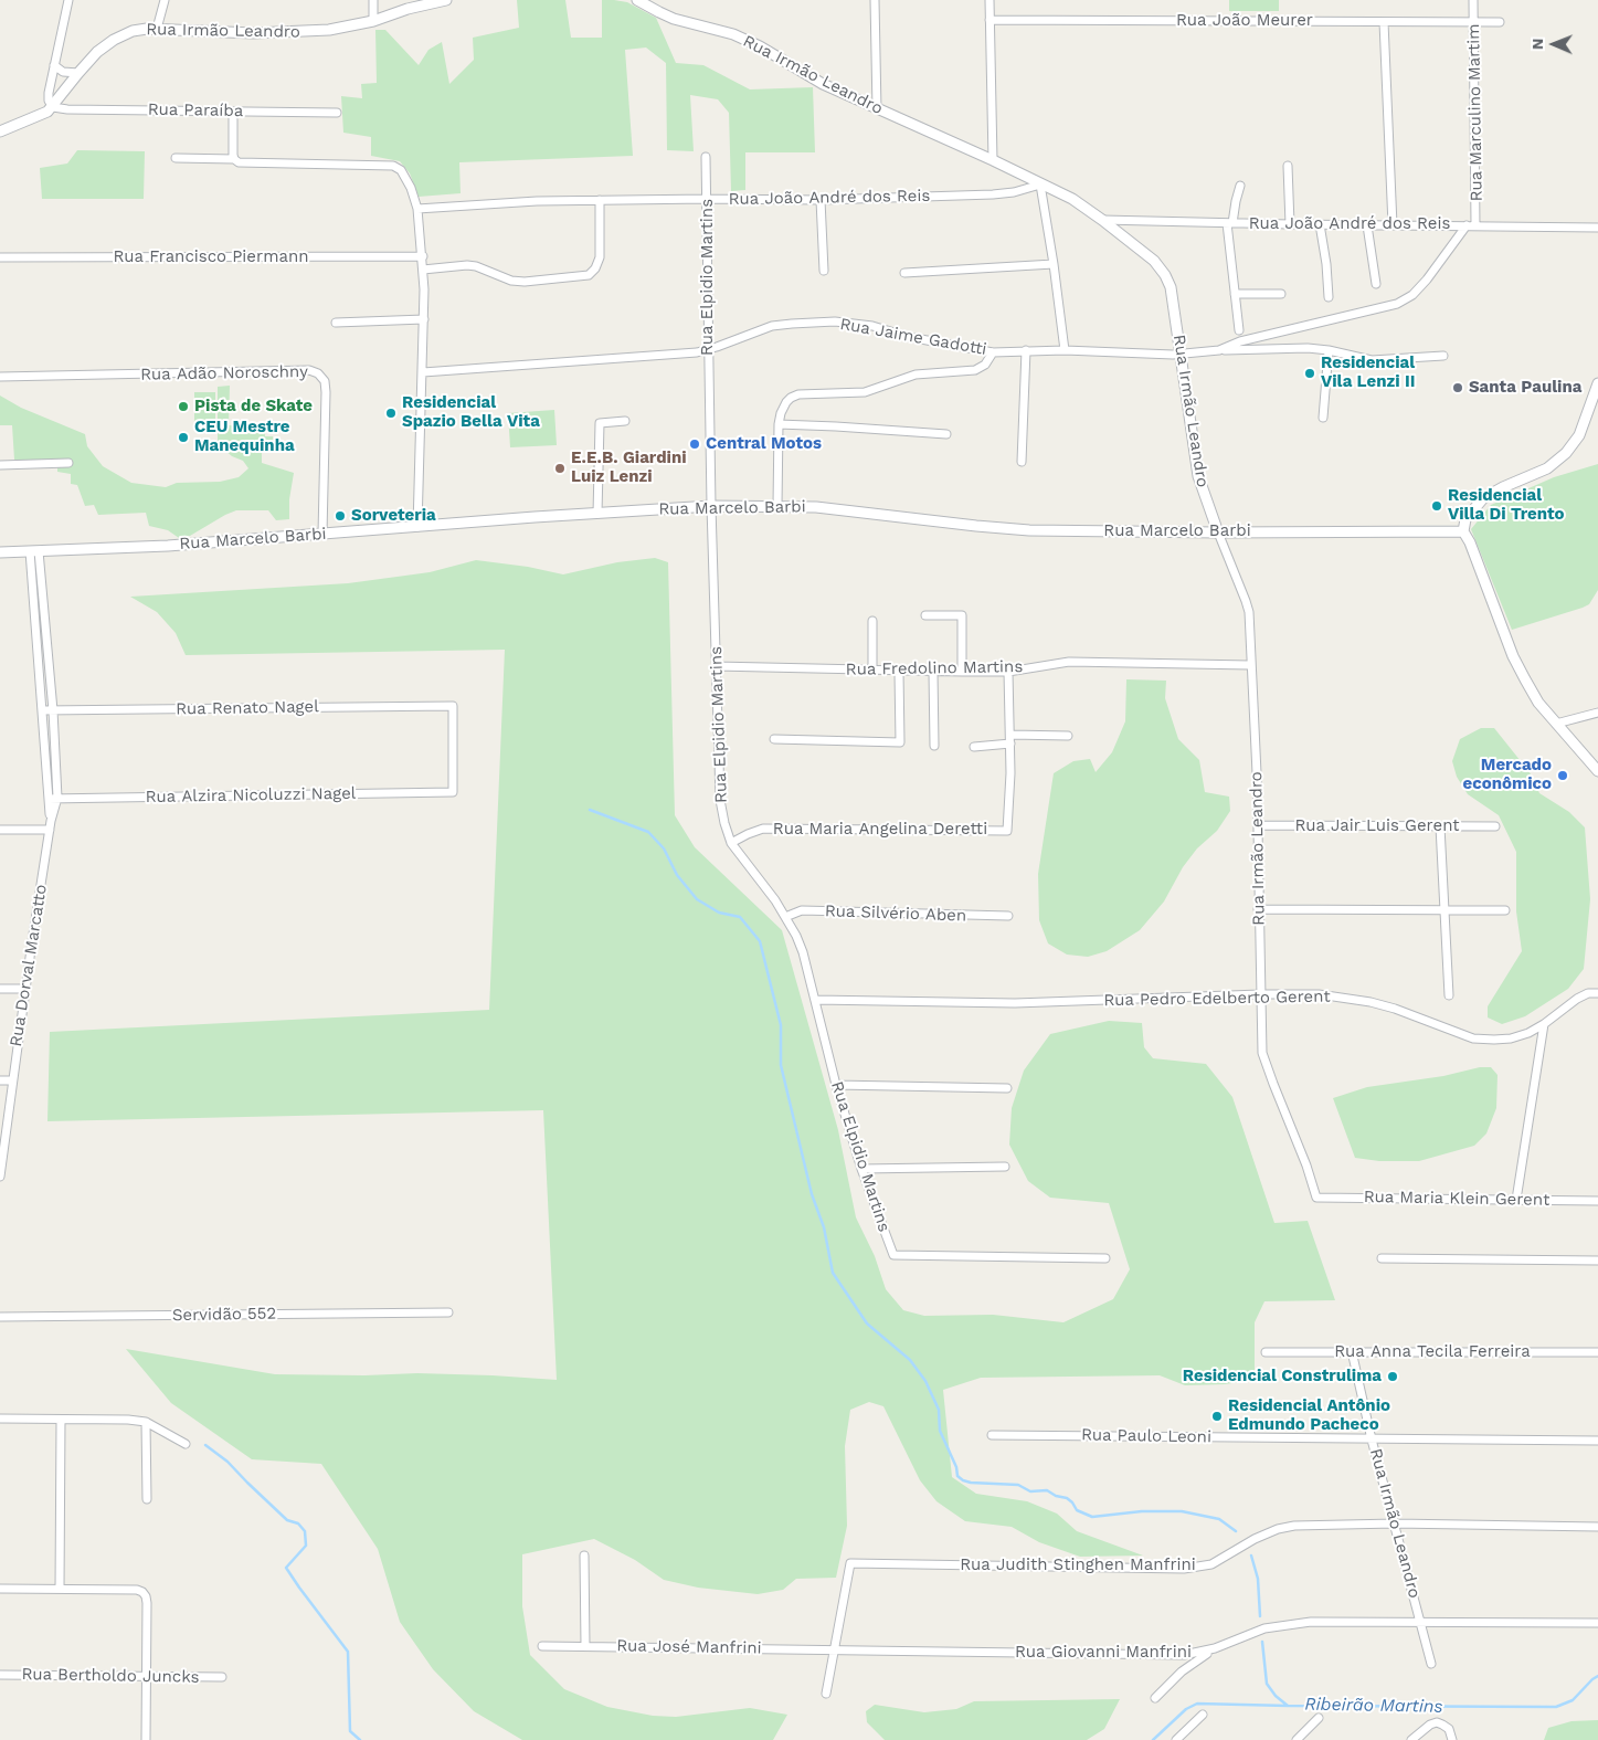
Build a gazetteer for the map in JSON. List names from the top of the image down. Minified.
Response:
{"streets":{"street":["Rua João Meurer","Rua Irmão Leandro","Rua Paraíba","Rua Marculino Martim","Rua João André dos Reis","Rua Francisco Piermann","Rua Elpidio Martins","Rua Jaime Gadotti","Rua Adão Noroschny","Rua Marcelo Barbi","Rua Fredolino Martins","Rua Renato Nagel","Rua Alzira Nicoluzzi Nagel","Rua Jair Luis Gerent","Rua Maria Angelina Deretti","Rua Silvério Aben","Rua Dorval Marcatto","Rua Pedro Edelberto Gerent","Rua Maria Klein Gerent","Servidão 552","Rua Anna Tecila Ferreira","Rua Paulo Leoni","Rua Judith Stinghen Manfrini","Rua José Manfrini","Rua Giovanni Manfrini","Rua Bertholdo Juncks"]},"crossings":[["Rua João Meurer","Rua Marculino Martim"],["Rua Irmão Leandro","Rua Paraíba"],["Rua Irmão Leandro","Rua João André dos Reis"],["Rua Irmão Leandro","Rua Jaime Gadotti"],["Rua Irmão Leandro","Rua Marcelo Barbi"],["Rua Irmão Leandro","Rua Fredolino Martins"],["Rua Irmão Leandro","Rua Jair Luis Gerent"],["Rua Irmão Leandro","Rua Pedro Edelberto Gerent"],["Rua Irmão Leandro","Rua Maria Klein Gerent"],["Rua Irmão Leandro","Rua Anna Tecila Ferreira"],["Rua Irmão Leandro","Rua Paulo Leoni"],["Rua Irmão Leandro","Rua Judith Stinghen Manfrini"],["Rua Irmão Leandro","Rua Giovanni Manfrini"],["Rua Marculino Martim","Rua João André dos Reis"],["Rua João André dos Reis","Rua Elpidio Martins"],["Rua João André dos Reis","Rua Jaime Gadotti"],["Rua Elpidio Martins","Rua Jaime Gadotti"],["Rua Elpidio Martins","Rua Marcelo Barbi"],["Rua Elpidio Martins","Rua Fredolino Martins"],["Rua Elpidio Martins","Rua Maria Angelina Deretti"],["Rua Elpidio Martins","Rua Silvério Aben"],["Rua Elpidio Martins","Rua Pedro Edelberto Gerent"],["Rua Adão Noroschny","Rua Marcelo Barbi"],["Rua Marcelo Barbi","Rua Dorval Marcatto"],["Rua Renato Nagel","Rua Alzira Nicoluzzi Nagel"],["Rua Renato Nagel","Rua Dorval Marcatto"],["Rua Alzira Nicoluzzi Nagel","Rua Dorval Marcatto"],["Rua Judith Stinghen Manfrini","Rua José Manfrini"],["Rua Judith Stinghen Manfrini","Rua Giovanni Manfrini"],["Rua José Manfrini","Rua Giovanni Manfrini"]],"water":["Ribeirão Martins"],"places":["Residencial Vila Lenzi II","Santa Paulina","Pista de Skate","Residencial Spazio Bella Vita","CEU Mestre Manequinha","Central Motos","E.E.B. Giardini Luiz Lenzi","Residencial Villa Di Trento","Sorveteria","Mercado econômico","Residencial Construlima","Residencial Antônio Edmundo Pacheco"],"north":"left"}
